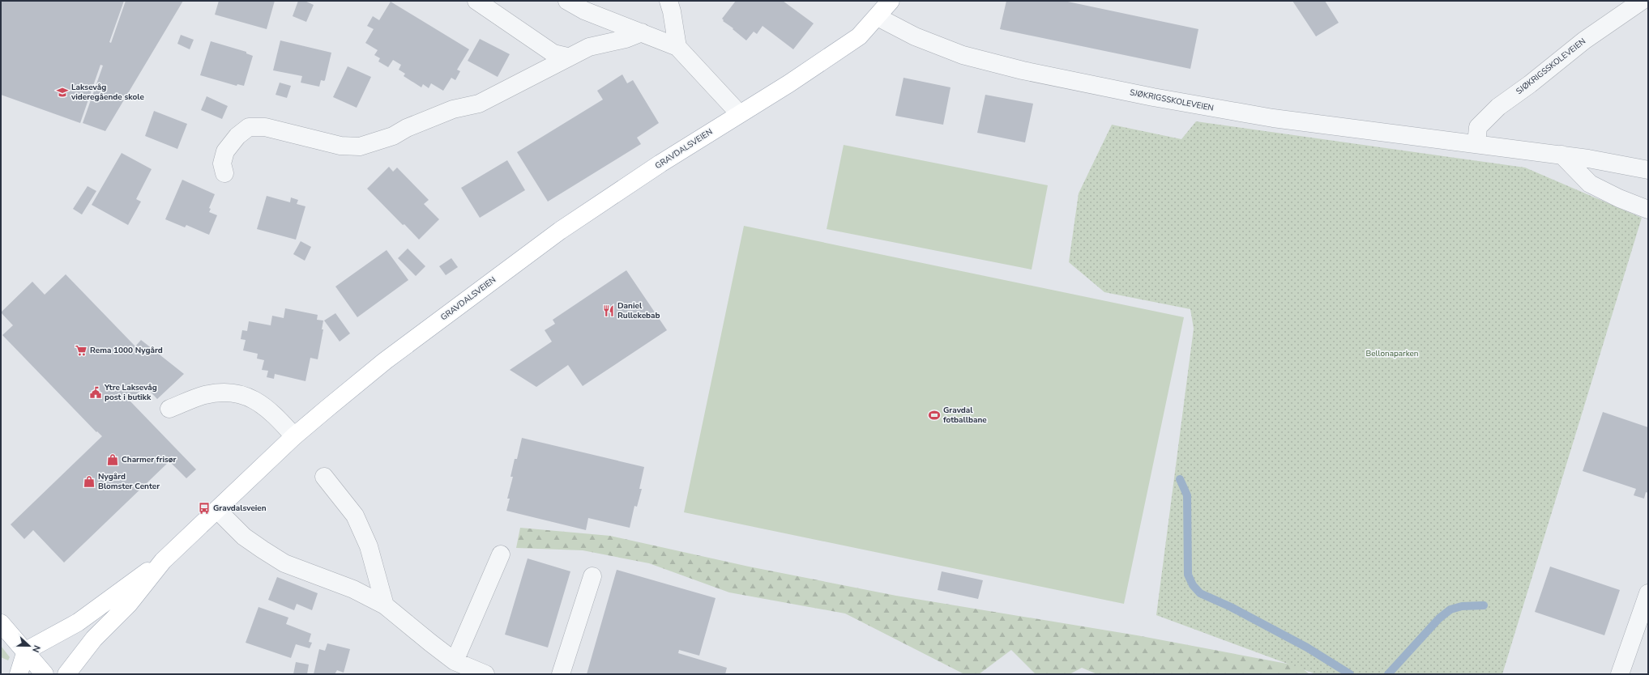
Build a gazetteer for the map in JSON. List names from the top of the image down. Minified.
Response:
{"streets":{"main road":["GRAVDALSVEIEN"],"street":["SJØKRIGSSKOLEVEIEN"]},"crossings":[["SJØKRIGSSKOLEVEIEN","GRAVDALSVEIEN"]],"parks":["Bellonaparken"],"places":{"school or university":["Laksevåg videregående skole"],"restaurant":["Daniel Rullekebab"],"supermarket":["Rema 1000 Nygård"],"public building":["Ytre Laksevåg post i butikk"],"sports":["Gravdal fotballbane"],"shop":["Charmer frisør","Nygård Blomster Center"],"bus stop":["Gravdalsveien"]},"north":"right"}
